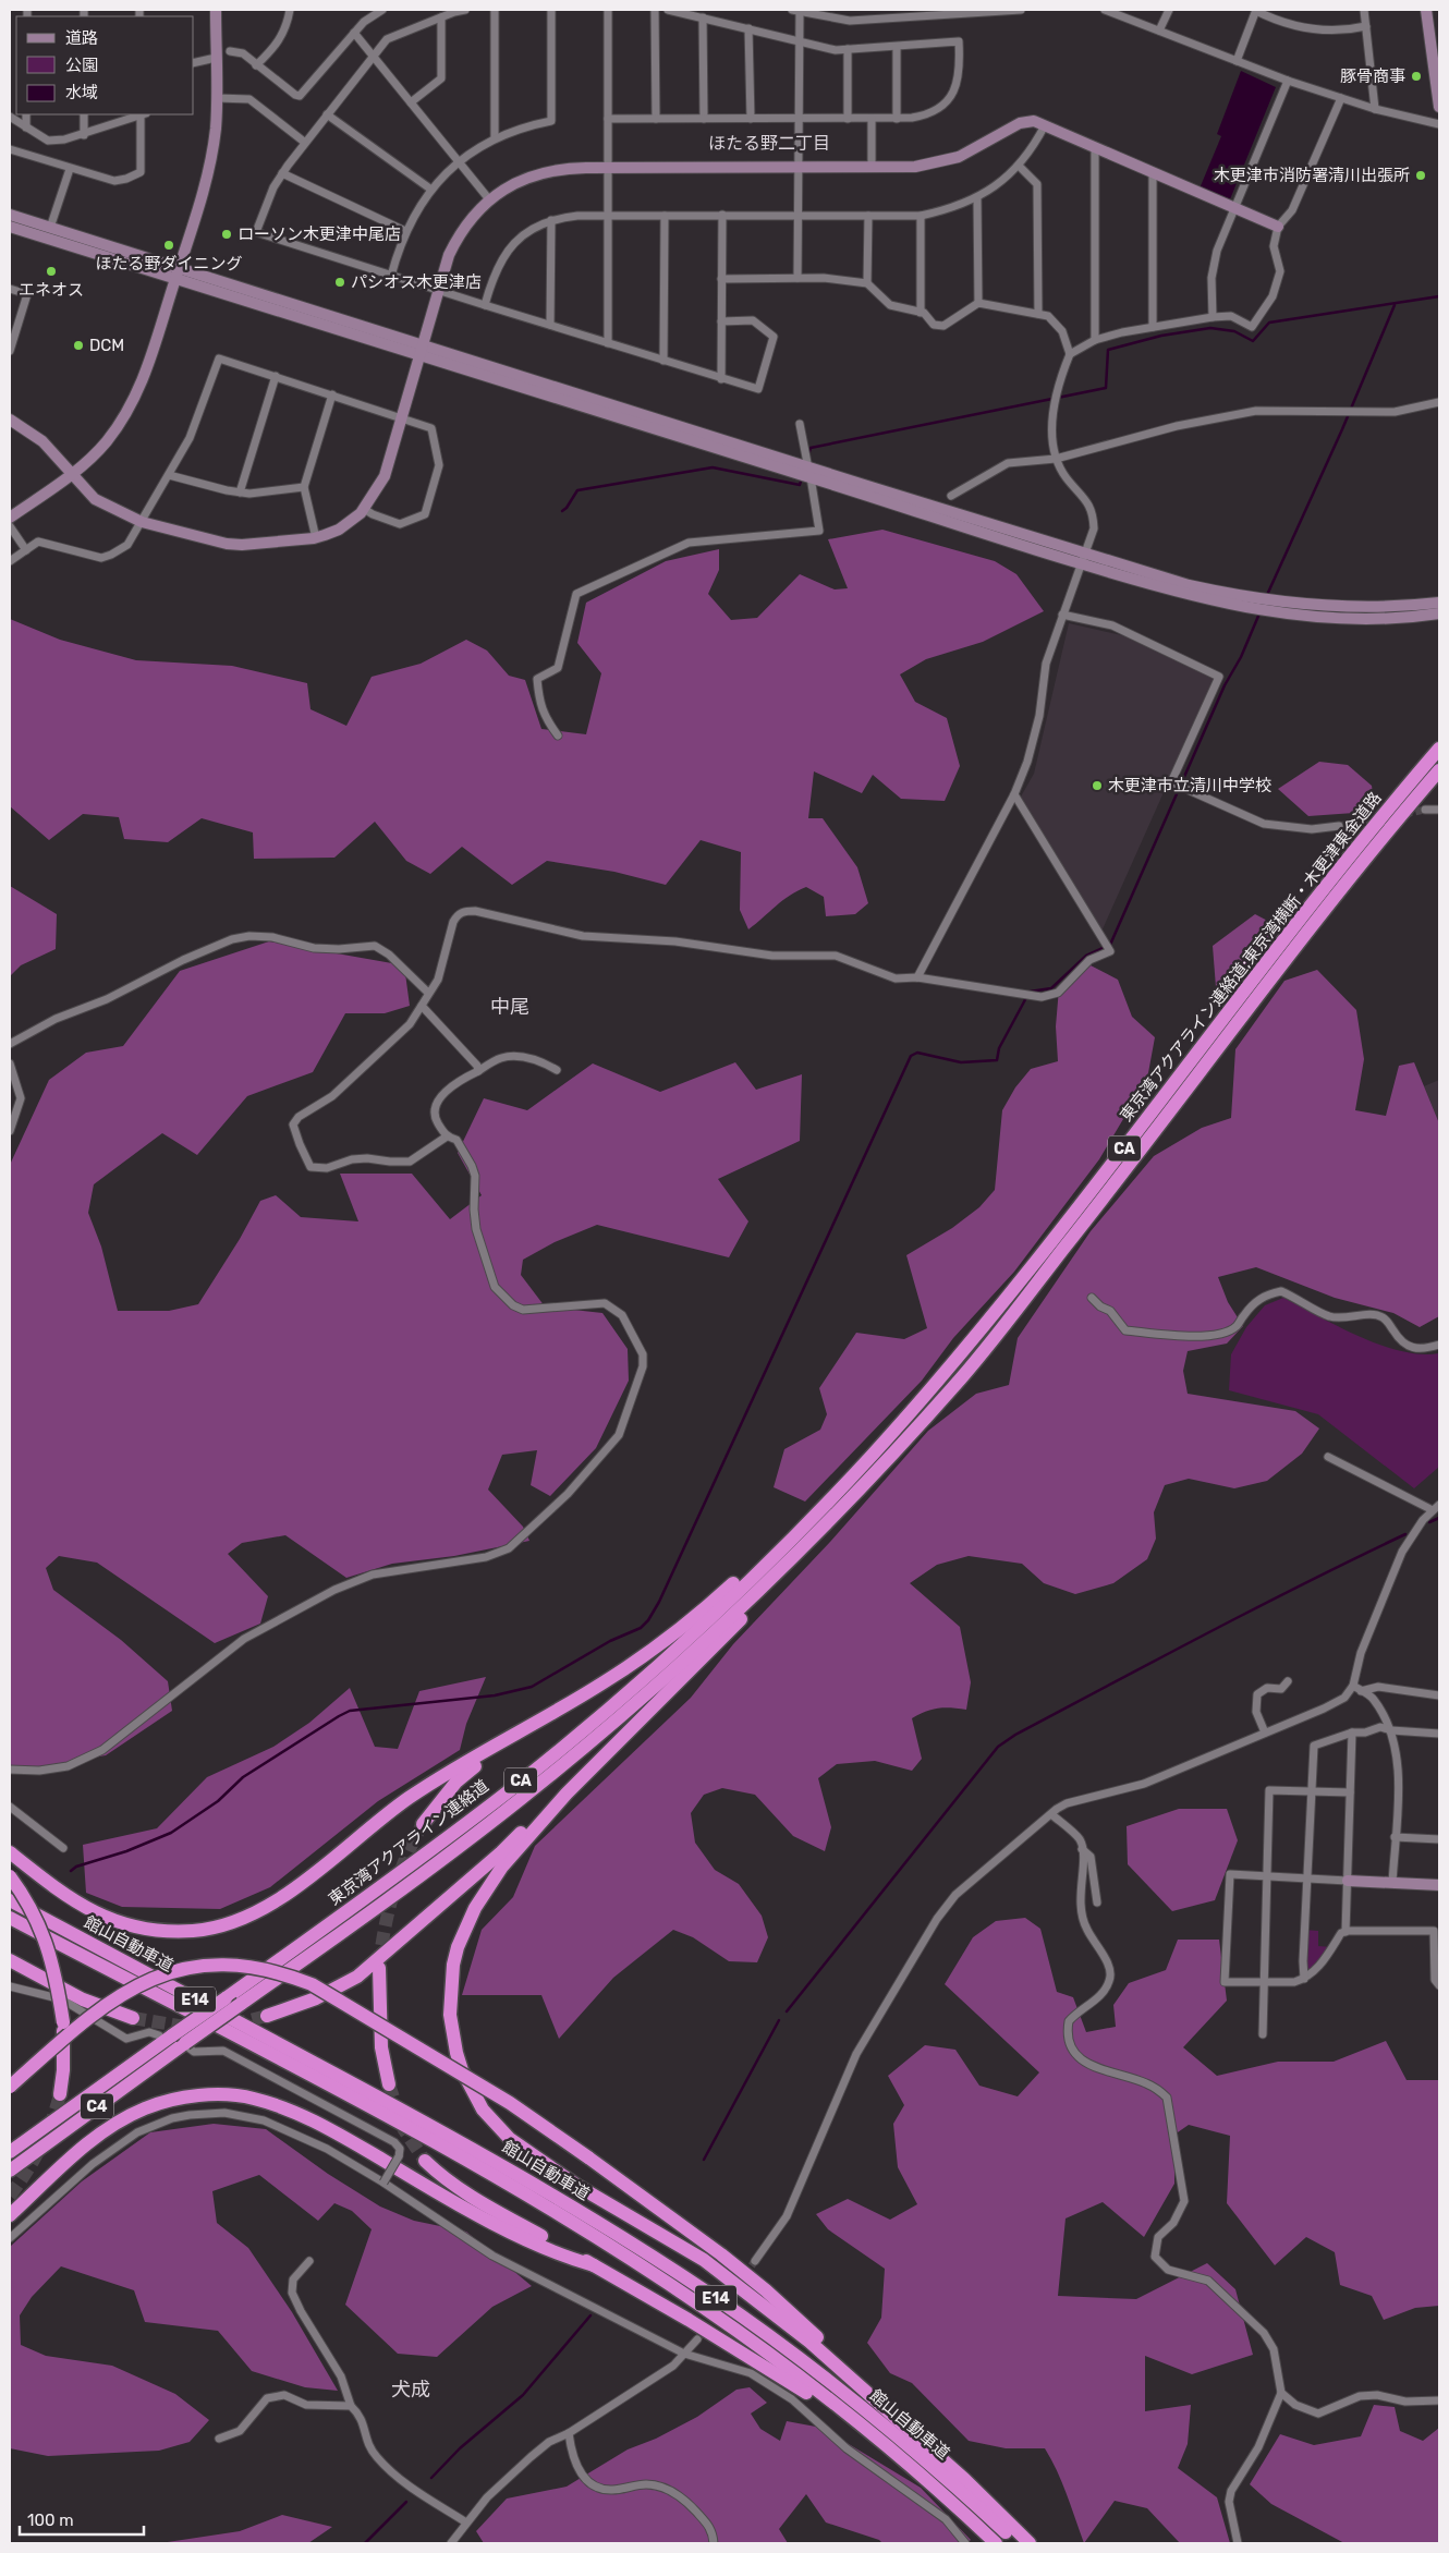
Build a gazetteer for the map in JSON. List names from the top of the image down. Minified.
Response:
{"streets":{"highway":["東京湾アクアライン連絡道;東京湾横断・木更津東金道路","CA","東京湾アクアライン連絡道","館山自動車道","E14","C4"]},"crossings":[["東京湾アクアライン連絡道;東京湾横断・木更津東金道路","東京湾アクアライン連絡道"],["東京湾アクアライン連絡道","C4"]],"districts":["ほたる野二丁目","中尾","犬成"],"places":["豚骨商事","木更津市消防署清川出張所","ローソン木更津中尾店","ほたる野ダイニング","エネオス","パシオス木更津店","DCM","木更津市立清川中学校"],"legend":["道路","公園","水域"],"scale_bar":"100 m"}
